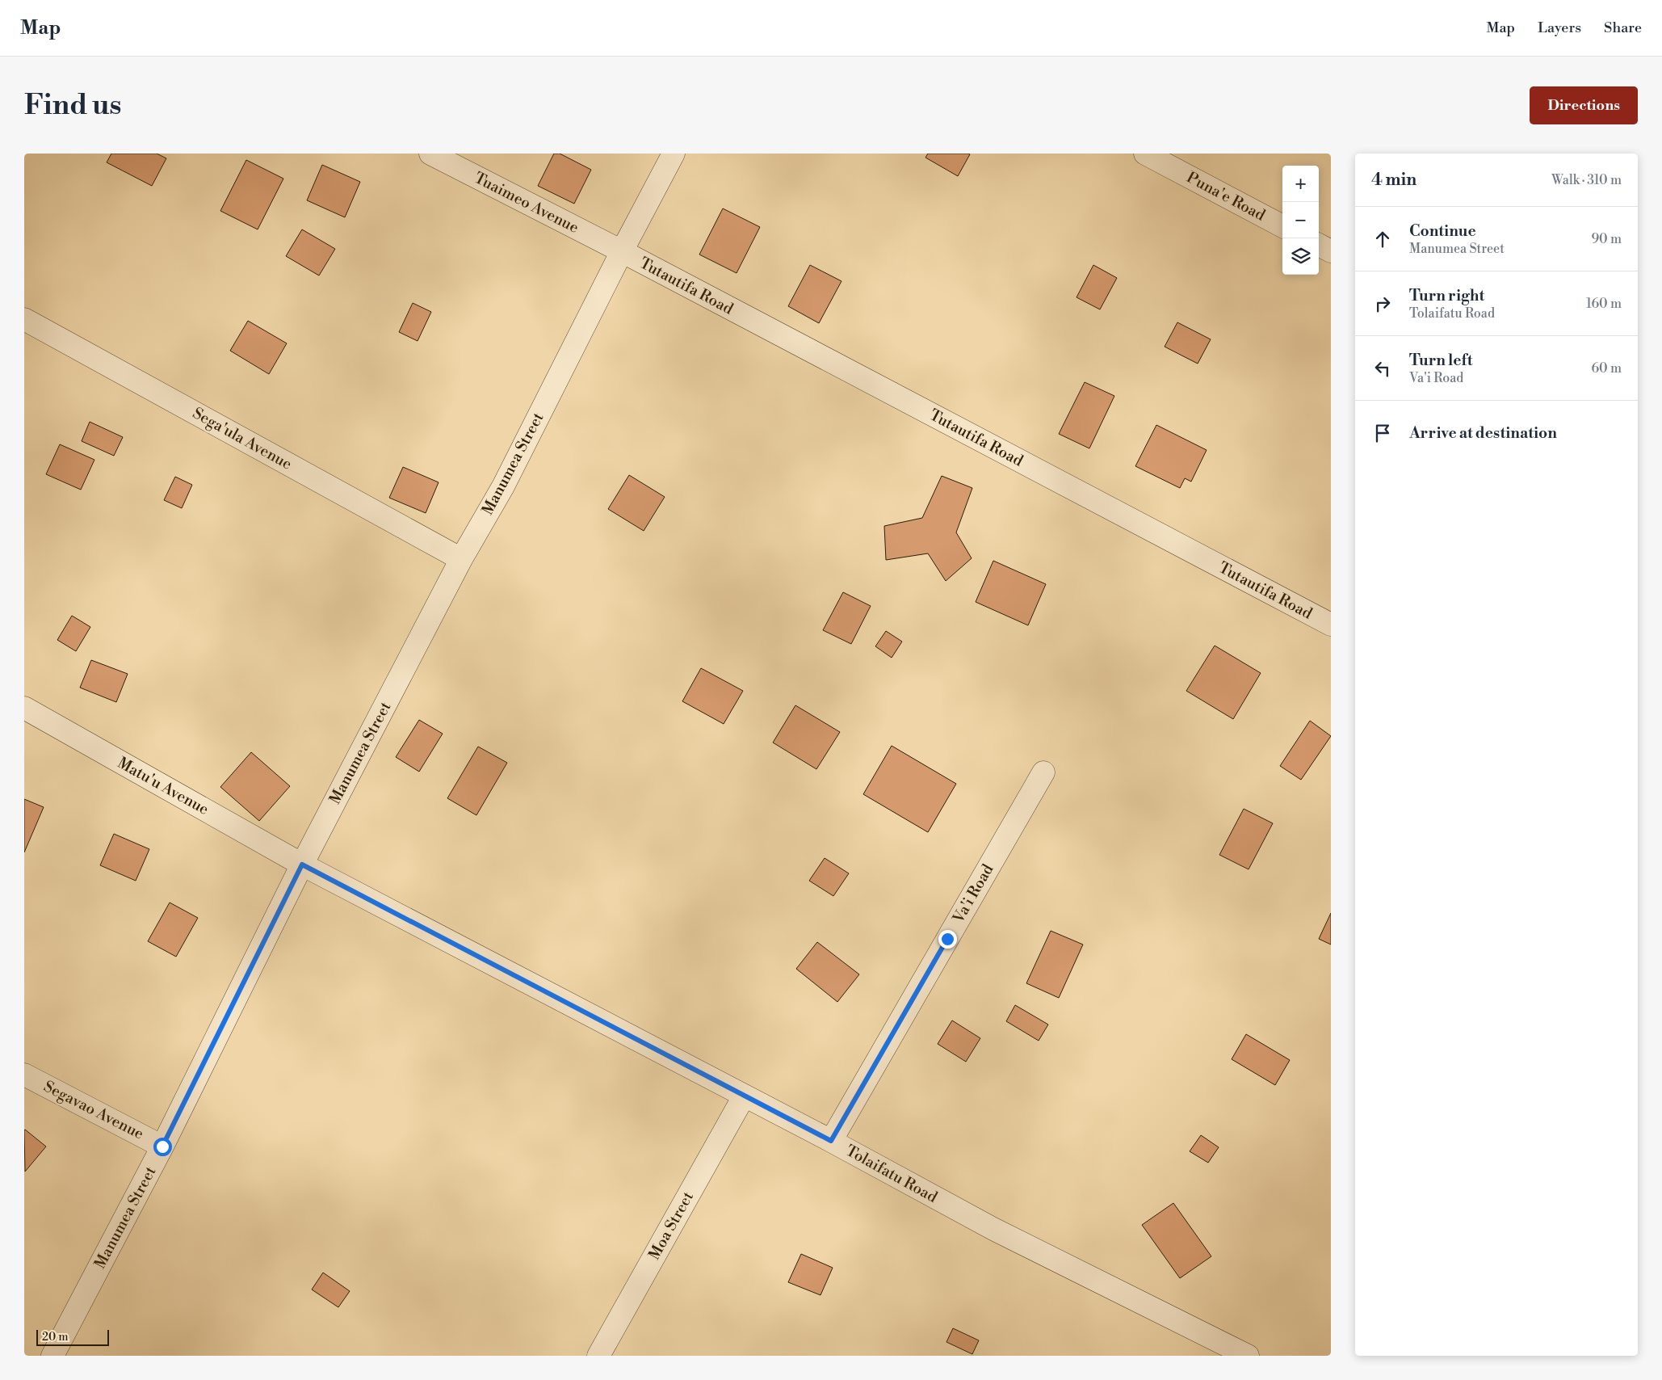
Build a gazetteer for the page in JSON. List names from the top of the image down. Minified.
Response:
{"streets":{"street":["Puna'e Road","Tuaimeo Avenue","Tutautifa Road","Sega'ula Avenue","Manumea Street","Matu'u Avenue","Va'i Road","Segavao Avenue","Tolaifatu Road","Moa Street"]},"crossings":[["Tuaimeo Avenue","Tutautifa Road"],["Tuaimeo Avenue","Manumea Street"],["Tutautifa Road","Manumea Street"],["Sega'ula Avenue","Manumea Street"],["Manumea Street","Matu'u Avenue"],["Manumea Street","Segavao Avenue"],["Manumea Street","Tolaifatu Road"],["Matu'u Avenue","Tolaifatu Road"],["Va'i Road","Tolaifatu Road"],["Tolaifatu Road","Moa Street"]],"scale_bar":"20 m","page":{"header":"Map","nav":["Map","Layers","Share"],"buttons":"Directions","title":"Find us","heading":["4 min","Walk · 310 m"],"map_buttons":["+","−"],"list":[["Continue","Manumea Street","90 m"],["Turn right","Tolaifatu Road","160 m"],["Turn left","Va'i Road","60 m"],"Arrive at destination"],"scale":"20 m"}}
